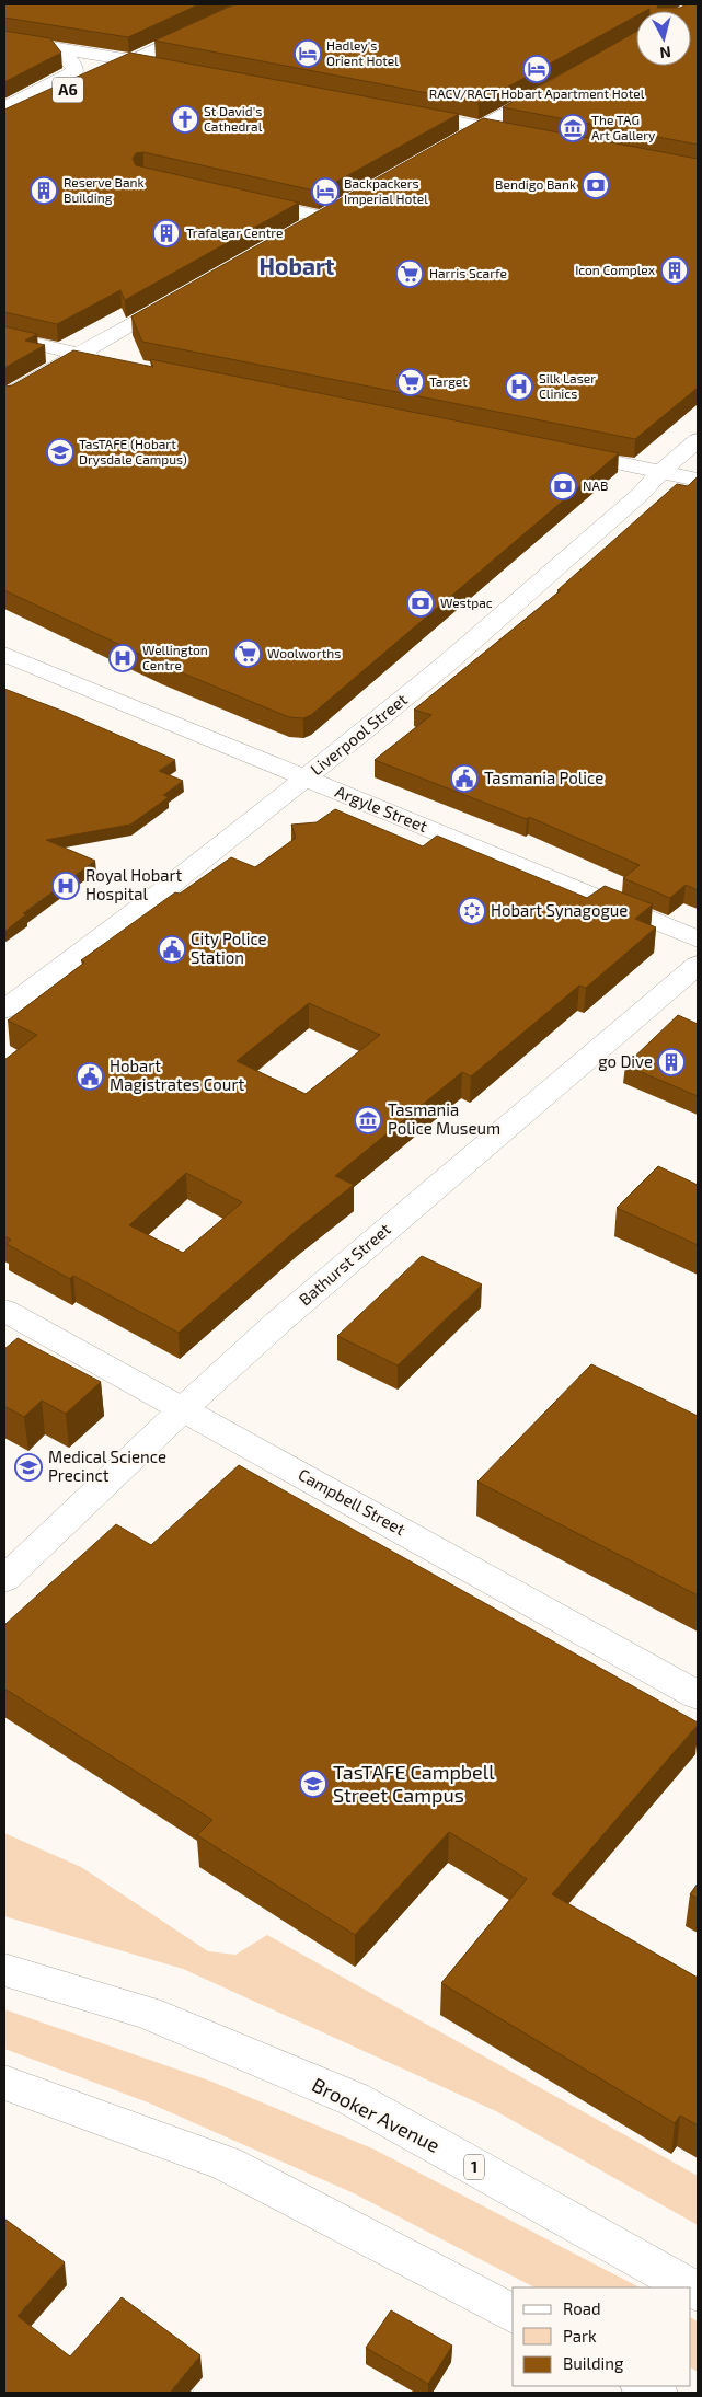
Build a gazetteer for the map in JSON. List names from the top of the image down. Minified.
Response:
{"streets":{"main road":["A6","Liverpool Street","Argyle Street","Bathurst Street","Campbell Street","Brooker Avenue","1"]},"crossings":[["Liverpool Street","Argyle Street"],["Bathurst Street","Campbell Street"]],"districts":["Hobart"],"places":{"hotel":["Hadley's Orient Hotel","RACV/RACT Hobart Apartment Hotel","Backpackers Imperial Hotel"],"church":["St David's Cathedral"],"museum":["The TAG Art Gallery","Tasmania Police Museum"],"bank":["Bendigo Bank","NAB","Westpac"],"building":["Reserve Bank Building","Trafalgar Centre","Icon Complex","go Dive"],"supermarket":["Harris Scarfe","Target","Woolworths"],"hospital":["Silk Laser Clinics","Wellington Centre","Royal Hobart Hospital"],"school or university":["TasTAFE (Hobart Drysdale Campus)","Medical Science Precinct","TasTAFE Campbell Street Campus"],"public building":["Tasmania Police","City Police Station","Hobart Magistrates Court"],"synagogue":["Hobart Synagogue"]},"legend":["Road","Park","Building"],"north":"bottom"}
